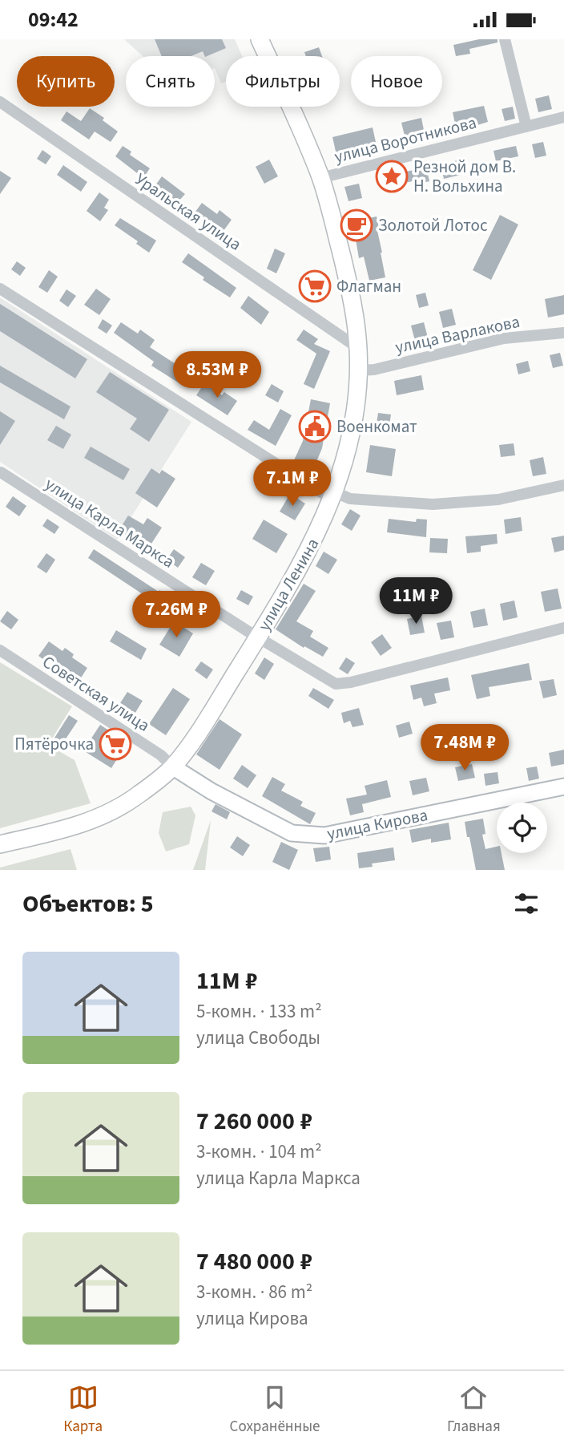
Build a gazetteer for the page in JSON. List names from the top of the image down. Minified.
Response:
{"streets":{"main road":["улица Ленина"],"street":["улица Воротникова","Уральская улица","улица Варлакова","улица Карла Маркса","Советская улица","улица Кирова"]},"crossings":[["улица Воротникова","улица Ленина"],["Уральская улица","улица Ленина"],["улица Варлакова","улица Ленина"],["улица Карла Маркса","улица Ленина"],["улица Ленина","Советская улица"],["улица Ленина","улица Кирова"],["Советская улица","улица Кирова"]],"places":{"place":["Резной дом В. Н. Вольхина"],"cafe":["Золотой Лотос"],"supermarket":["Флагман","Пятёрочка"],"public building":["Военкомат"]},"page":{"status":"09:42","chip":["Купить","Снять","Фильтры","Новое"],"price":["8.53M ₽","7.1M ₽","11M ₽","7.26M ₽","7.48M ₽"],"heading":"Объектов: 5","list":[{"name":"11M ₽","note":"5-комн. · 133 m² · улица Свободы"},{"name":"7 260 000 ₽","note":"3-комн. · 104 m² · улица Карла Маркса"},{"name":"7 480 000 ₽","note":"3-комн. · 86 m² · улица Кирова"}],"tabs":["Карта","Сохранённые","Главная"]}}
